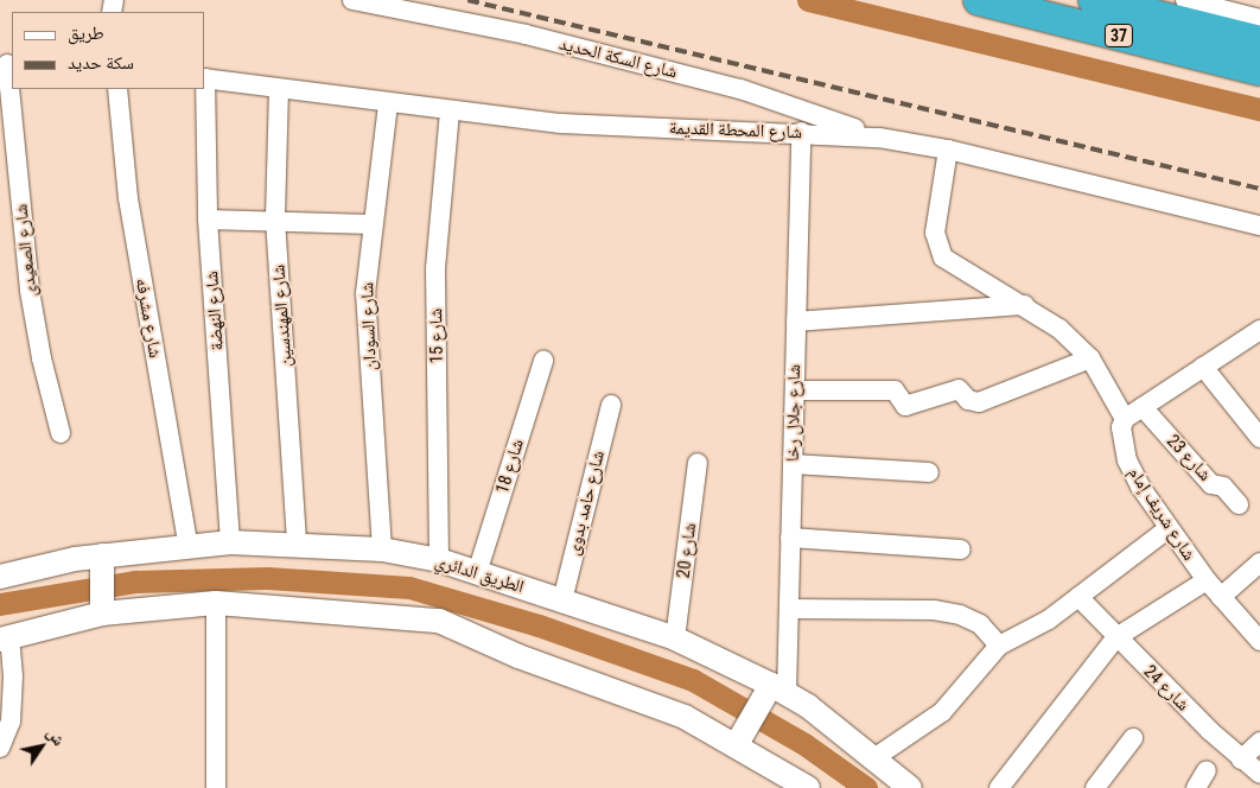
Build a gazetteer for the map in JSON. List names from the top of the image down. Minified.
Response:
{"streets":{"highway":["37"],"street":["شارع السكة الحديد","شارع المحطة القديمة","شارع الصعيدى","شارع النهضة","شارع المهندسين","شارع مشرفه","شارع السودان","شارع 15","شارع جلال رخا","شارع 23","شارع 18","شارع حامد بدوى","شارع شريف إمام","شارع 20","الطريق الدائري","شارع 24"]},"crossings":[["شارع السكة الحديد","شارع المحطة القديمة"],["شارع المحطة القديمة","شارع النهضة"],["شارع المحطة القديمة","شارع المهندسين"],["شارع المحطة القديمة","شارع السودان"],["شارع المحطة القديمة","شارع 15"],["شارع المحطة القديمة","شارع جلال رخا"],["شارع النهضة","الطريق الدائري"],["شارع المهندسين","الطريق الدائري"],["شارع مشرفه","الطريق الدائري"],["شارع السودان","الطريق الدائري"],["شارع 15","الطريق الدائري"],["شارع جلال رخا","الطريق الدائري"],["شارع 18","الطريق الدائري"],["شارع حامد بدوى","الطريق الدائري"],["شارع 20","الطريق الدائري"]],"legend":["طريق","سكة حديد"],"north":"top right"}
